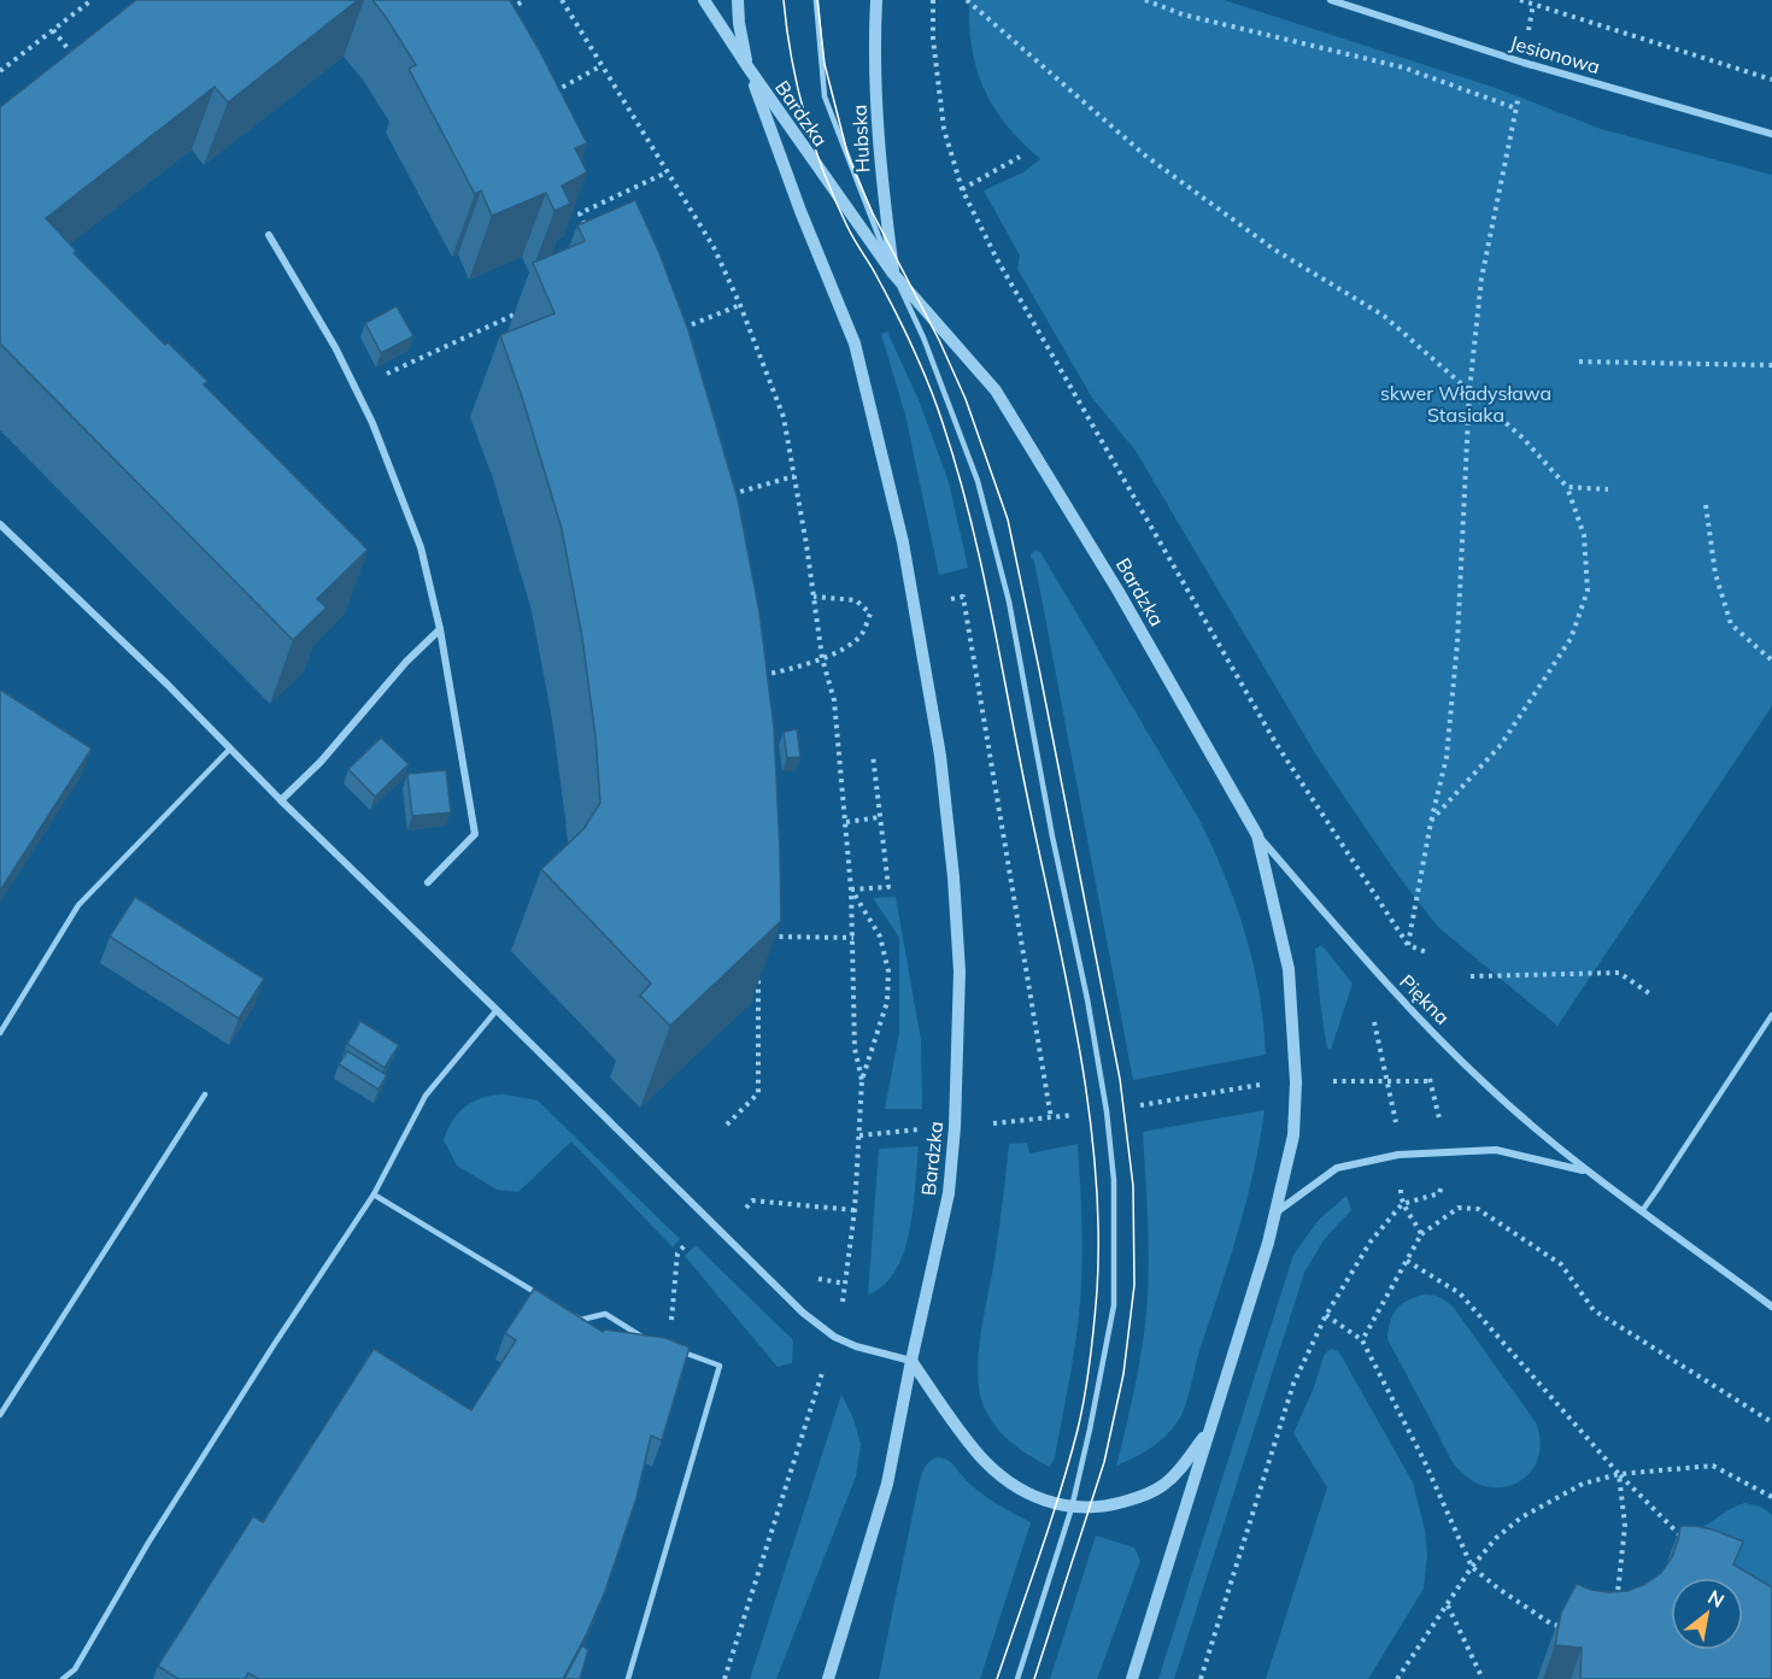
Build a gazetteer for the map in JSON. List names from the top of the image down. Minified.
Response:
{"streets":{"street":["Jesionowa","Bardzka","Hubska","Piękna"]},"crossings":[["Bardzka","Hubska"],["Bardzka","Piękna"]],"parks":["skwer Władysława Stasiaka"],"north":"top right"}
